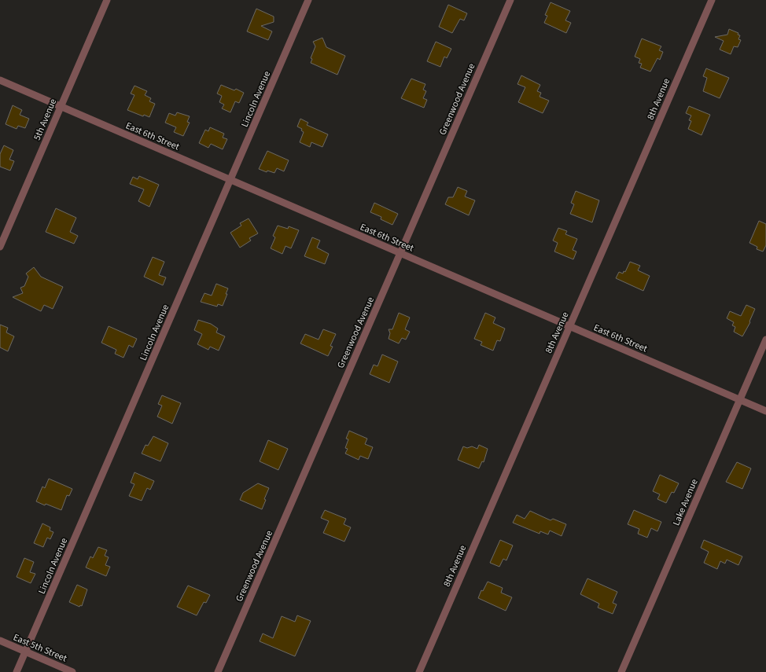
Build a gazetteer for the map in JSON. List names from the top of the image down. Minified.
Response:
{"streets":{"street":["Lincoln Avenue","Greenwood Avenue","8th Avenue","5th Avenue","East 6th Street","Lake Avenue","East 5th Street"]},"crossings":[["Lincoln Avenue","East 6th Street"],["Lincoln Avenue","East 5th Street"],["Greenwood Avenue","East 6th Street"],["8th Avenue","East 6th Street"],["5th Avenue","East 6th Street"],["East 6th Street","Lake Avenue"]]}
